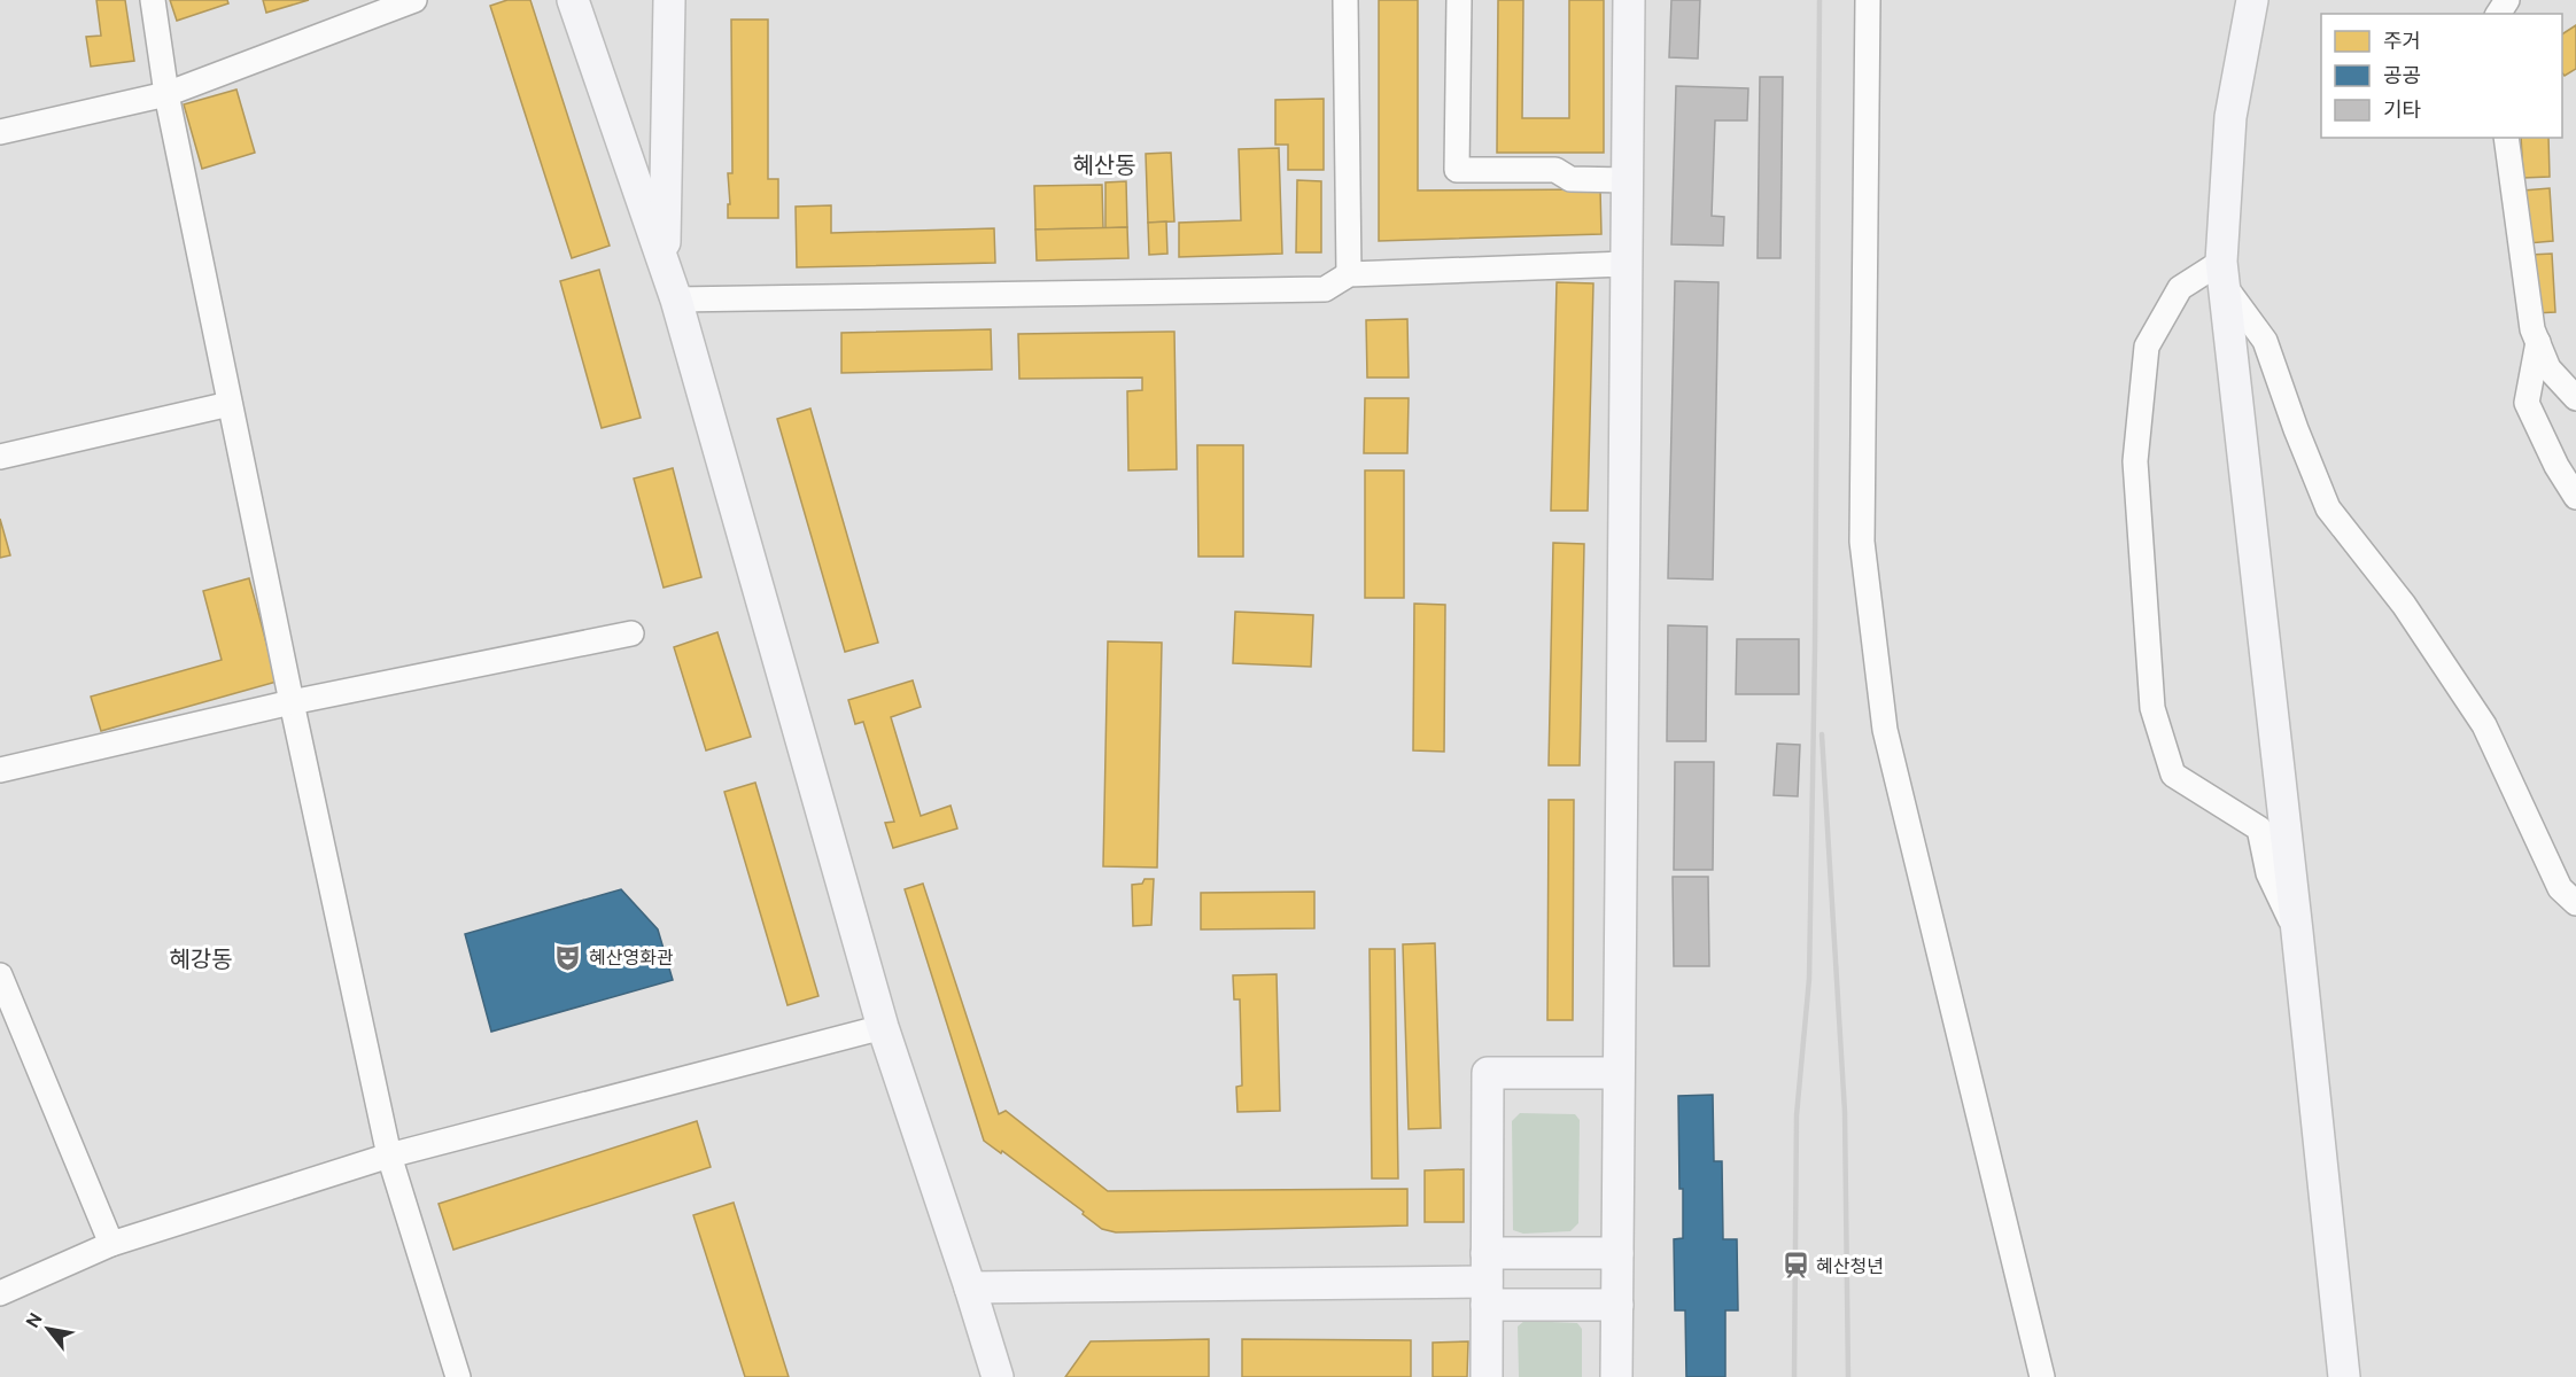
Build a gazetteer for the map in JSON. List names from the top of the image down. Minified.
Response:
{"districts":["혜산동","혜강동"],"places":{"theatre":["혜산영화관"],"station":["혜산청년"]},"legend":["주거","공공","기타"],"north":"top left"}
